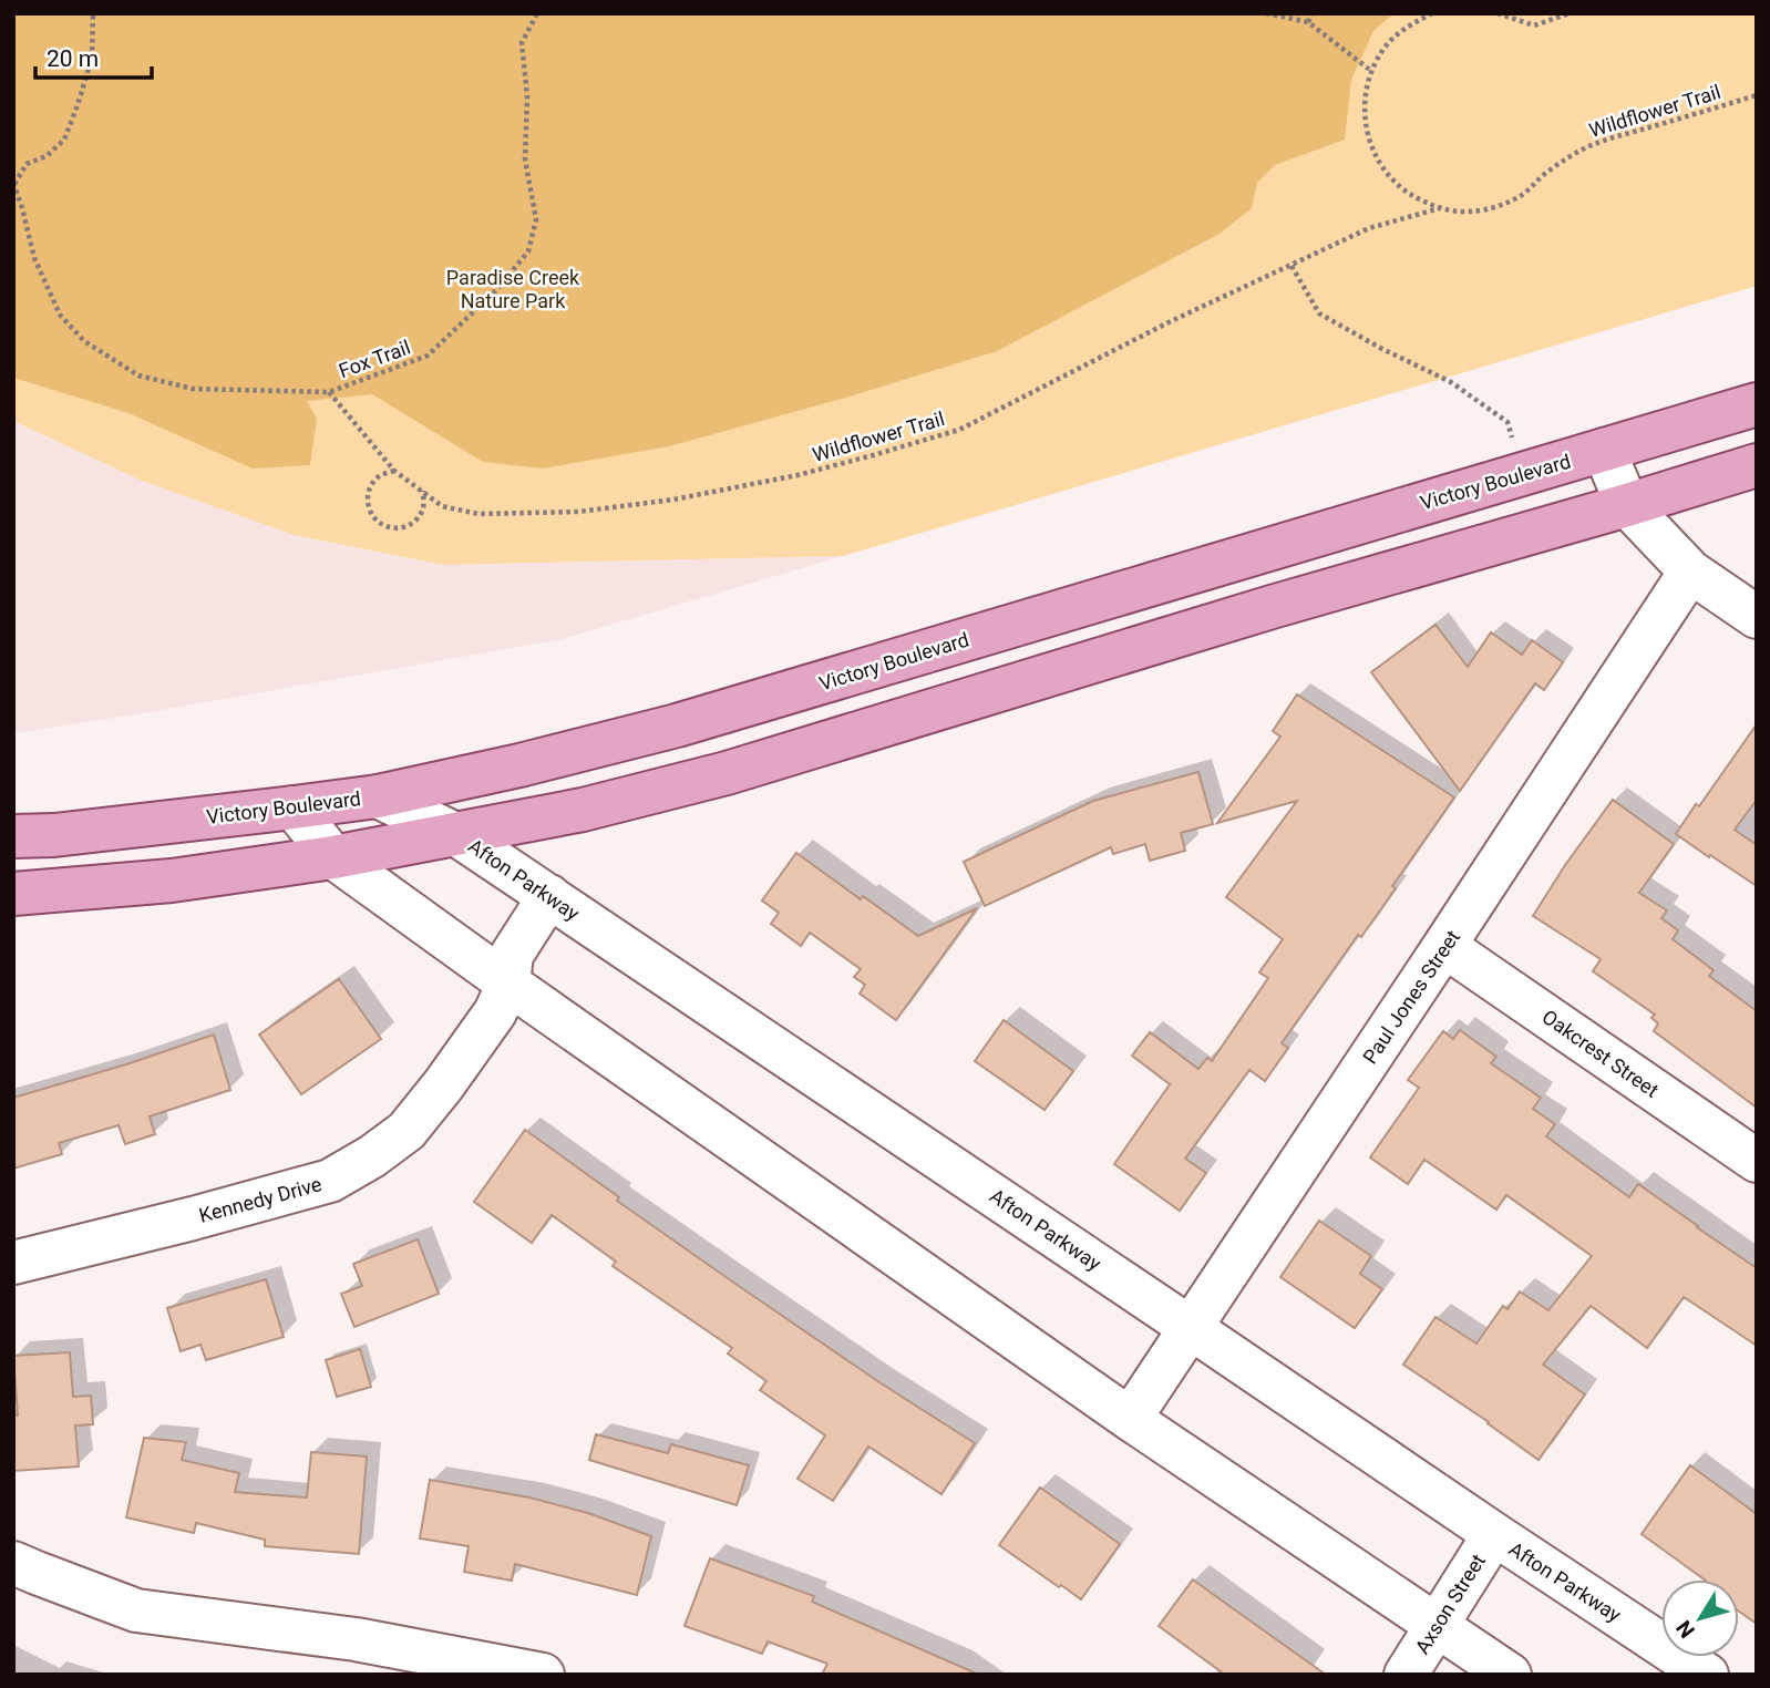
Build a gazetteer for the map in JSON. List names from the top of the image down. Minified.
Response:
{"streets":{"main road":["Victory Boulevard"],"street":["Afton Parkway","Paul Jones Street","Oakcrest Street","Kennedy Drive","Axson Street"],"path":["Wildflower Trail","Fox Trail"]},"crossings":[["Wildflower Trail","Fox Trail"],["Victory Boulevard","Afton Parkway"],["Afton Parkway","Paul Jones Street"],["Afton Parkway","Kennedy Drive"],["Afton Parkway","Axson Street"],["Paul Jones Street","Oakcrest Street"]],"parks":["Paradise Creek Nature Park"],"scale_bar":"20 m","north":"bottom left"}
